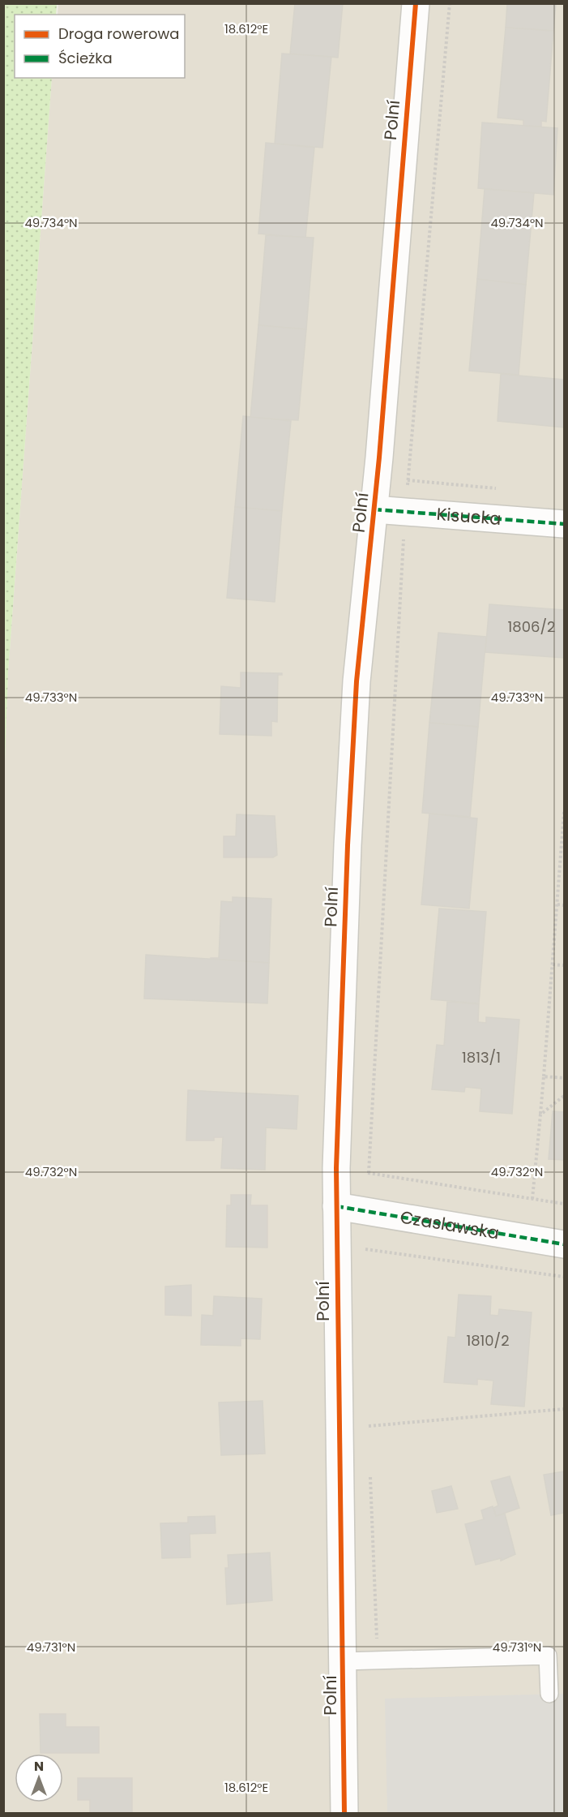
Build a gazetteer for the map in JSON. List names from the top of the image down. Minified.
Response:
{"streets":{"street":["Polní","Kisucka","Czaslawska"]},"crossings":[["Polní","Kisucka"],["Polní","Czaslawska"]],"house_numbers":["1806/2","1813/1","1810/2"],"legend":["Droga rowerowa","Ścieżka"],"north":"top","coordinates":["18.612°E","49.734°N","49.733°N","49.732°N","49.731°N"]}
